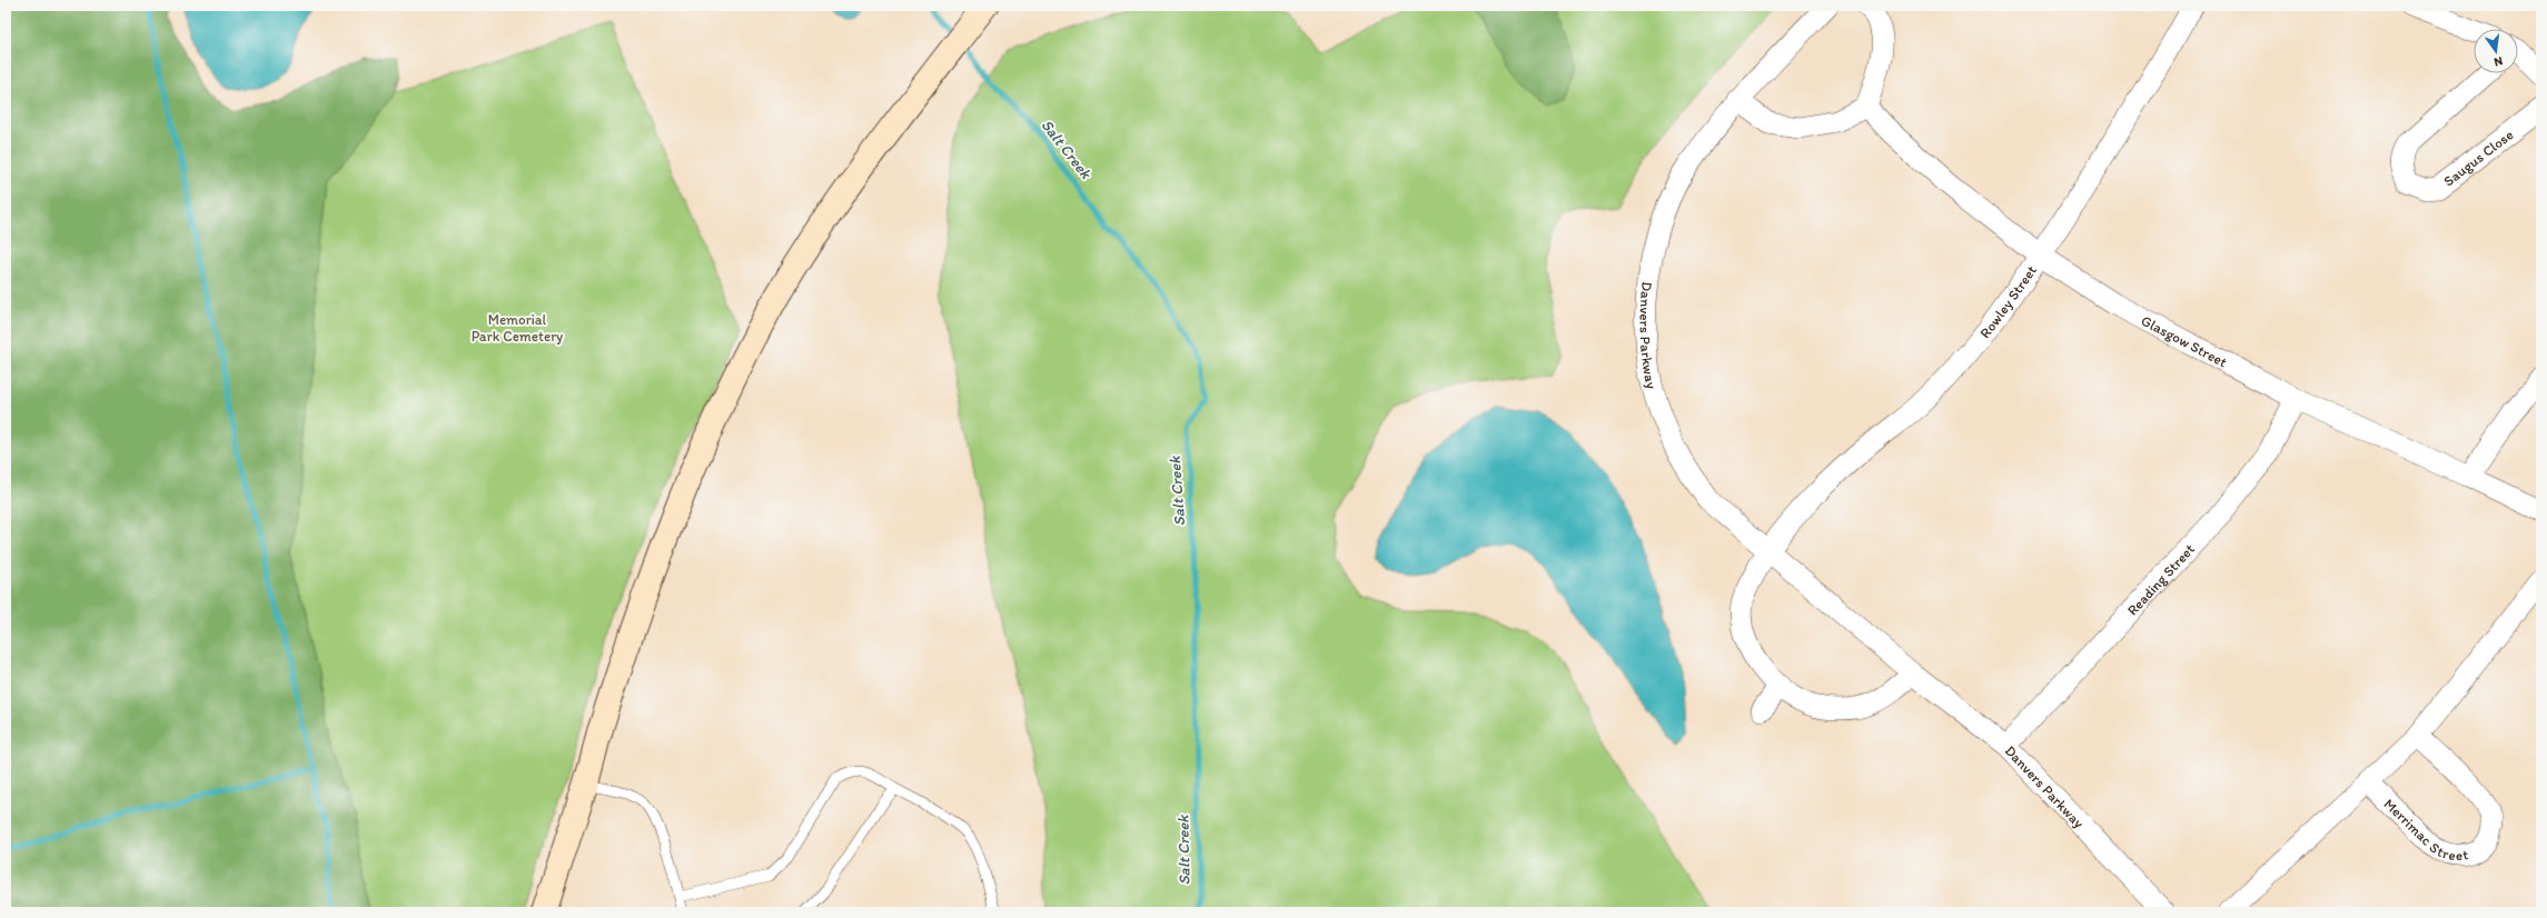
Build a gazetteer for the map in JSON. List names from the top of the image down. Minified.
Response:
{"streets":{"street":["Saugus Close","Rowley Street","Danvers Parkway","Glasgow Street","Reading Street","Merrimac Street"]},"crossings":[["Rowley Street","Danvers Parkway"],["Rowley Street","Glasgow Street"],["Danvers Parkway","Reading Street"],["Glasgow Street","Reading Street"]],"water":["Salt Creek"],"parks":["Memorial Park Cemetery"],"north":"bottom"}
